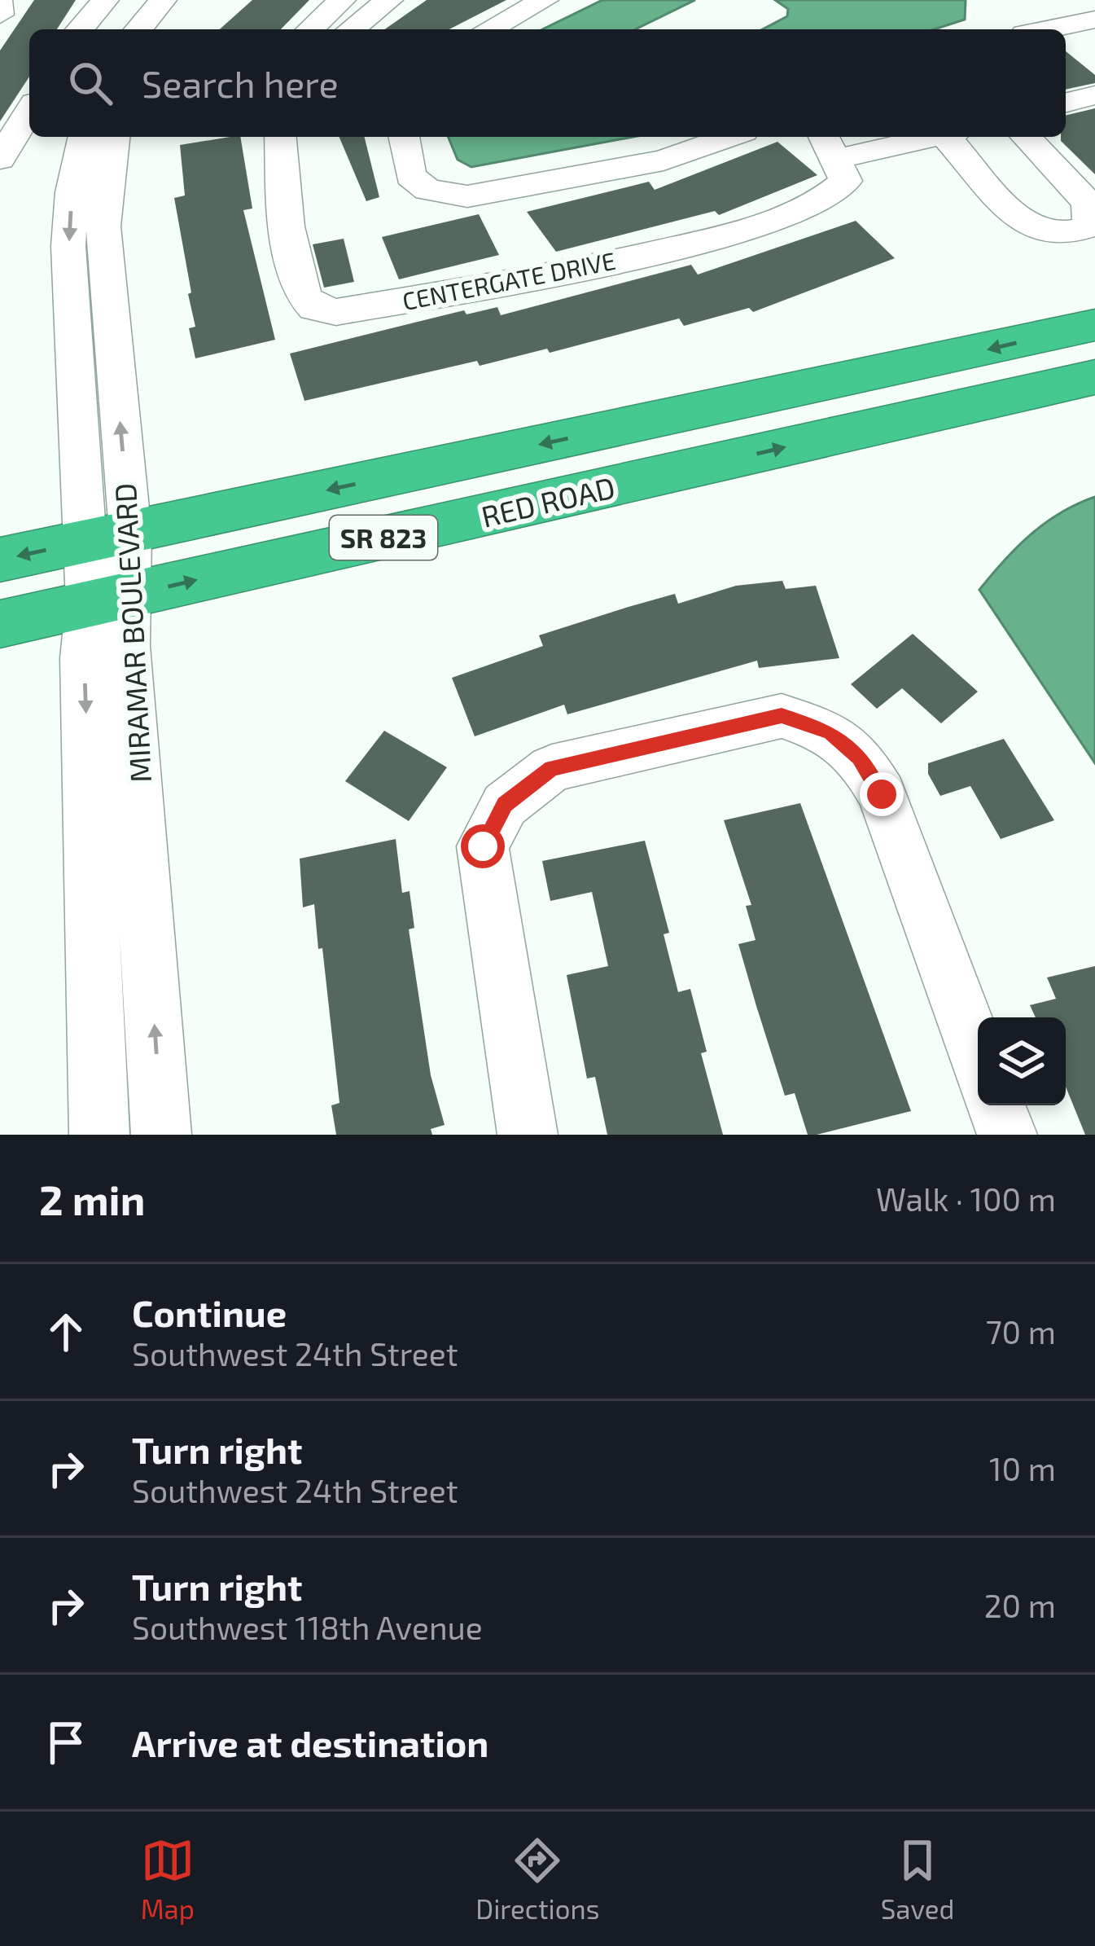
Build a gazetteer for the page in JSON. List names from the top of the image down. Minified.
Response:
{"streets":{"highway":["RED ROAD","SR 823"],"street":["CENTERGATE DRIVE","MIRAMAR BOULEVARD"]},"crossings":[["RED ROAD","MIRAMAR BOULEVARD"]],"page":{"search":"Search here","heading":["2 min","Walk · 100 m"],"list":[["Continue","Southwest 24th Street","70 m"],["Turn right","Southwest 24th Street","10 m"],["Turn right","Southwest 118th Avenue","20 m"],"Arrive at destination"],"nav":["Map","Directions","Saved"]}}
